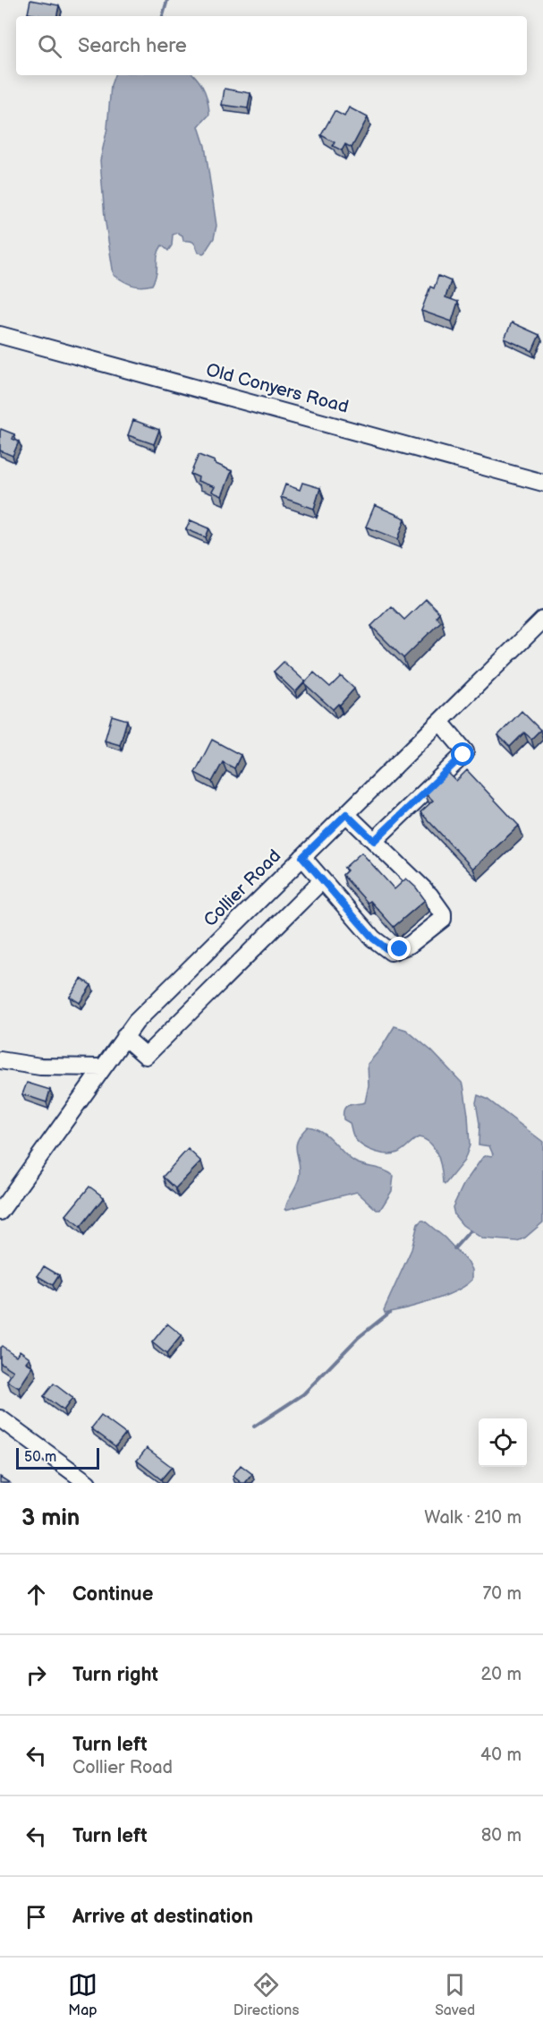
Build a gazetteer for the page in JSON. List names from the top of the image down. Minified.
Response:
{"streets":{"street":["Old Conyers Road","Collier Road"]},"scale_bar":"50 m","page":{"search":"Search here","scale":"50 m","heading":["3 min","Walk · 210 m"],"list":[["Continue","70 m"],["Turn right","20 m"],["Turn left","Collier Road","40 m"],["Turn left","80 m"],"Arrive at destination"],"nav":["Map","Directions","Saved"]}}
